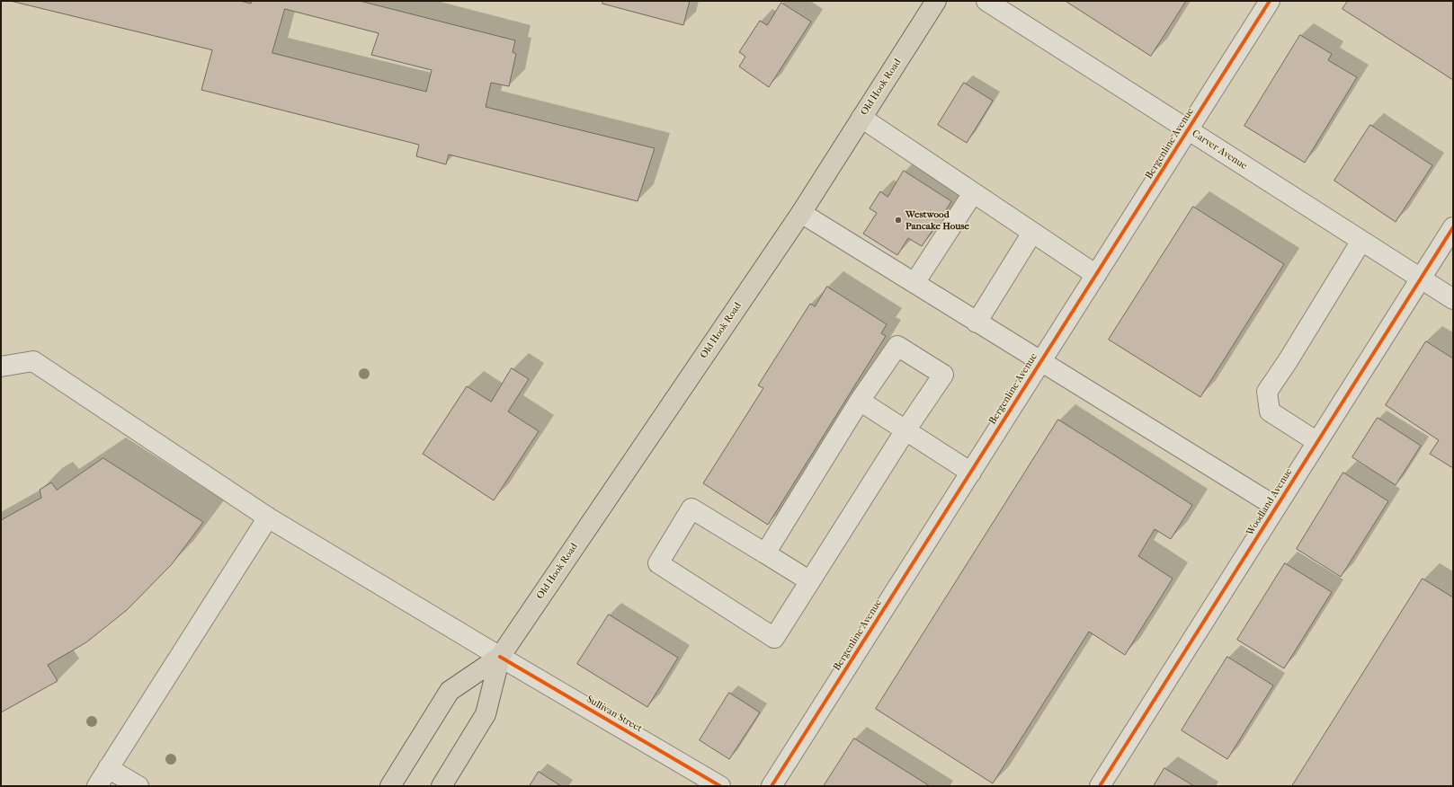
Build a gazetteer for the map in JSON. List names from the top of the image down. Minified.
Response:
{"streets":{"main road":["Old Hook Road"],"street":["Bergenline Avenue","Carver Avenue","Woodland Avenue","Sullivan Street"]},"crossings":[["Old Hook Road","Sullivan Street"],["Bergenline Avenue","Carver Avenue"],["Carver Avenue","Woodland Avenue"]],"places":["Westwood Pancake House"]}
